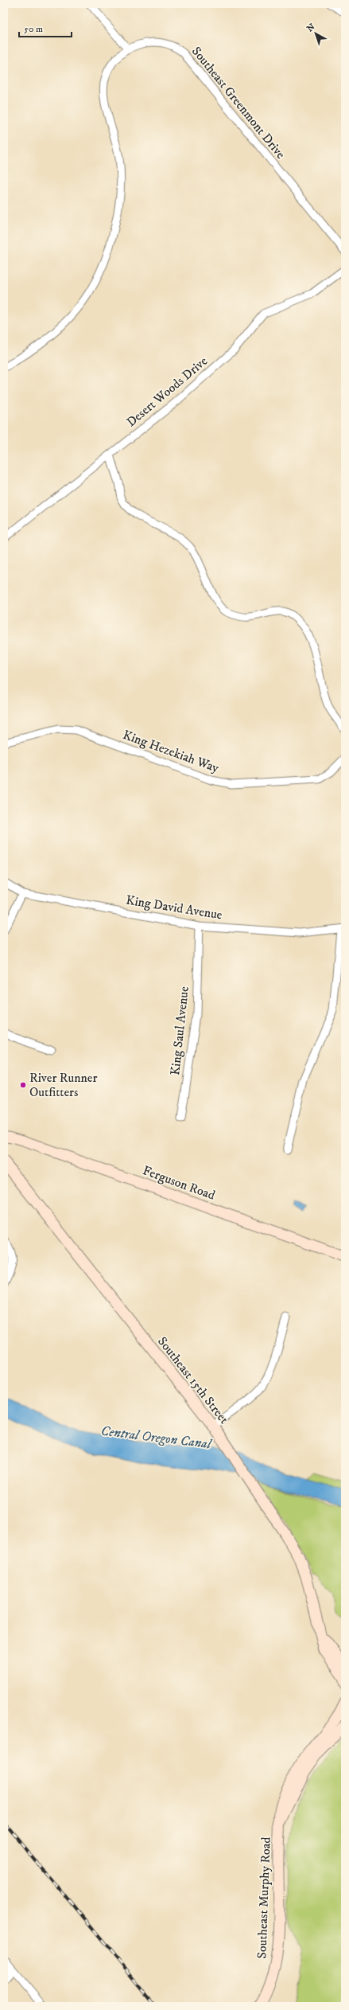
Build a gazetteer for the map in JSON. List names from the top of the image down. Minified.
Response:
{"streets":{"main road":["Ferguson Road","Southeast 15th Street","Southeast Murphy Road"],"street":["Southeast Greenmont Drive","Desert Woods Drive","King Hezekiah Way","King David Avenue","King Saul Avenue"]},"crossings":[["King David Avenue","King Saul Avenue"]],"water":["Central Oregon Canal"],"places":["River Runner Outfitters"],"scale_bar":"50 m","north":"top left"}
